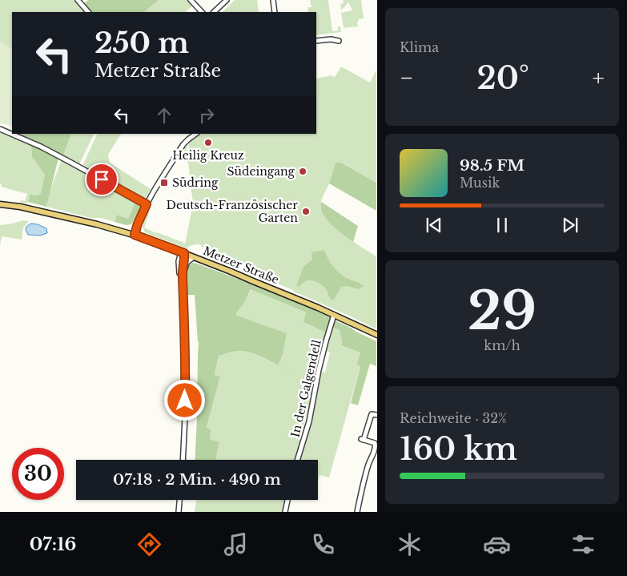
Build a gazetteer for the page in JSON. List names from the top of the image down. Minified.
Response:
{"streets":{"main road":["Metzer Straße"],"street":["In der Galgendell"]},"crossings":[["Metzer Straße","In der Galgendell"]],"places":{"other":["Heilig Kreuz","Südeingang","Deutsch-Französischer Garten"],"transit":["Südring"]},"page":{"tile":["Klima",["29","km/h"],["Reichweite · 32%","160 km"]],"turn":["250 m","Metzer Straße"],"heat":["−","20°","+"],"song":["98.5 FM","Musik"],"limit":"30","trip":"07:18 · 2 Min. · 490 m","tabs":"07:16"}}
